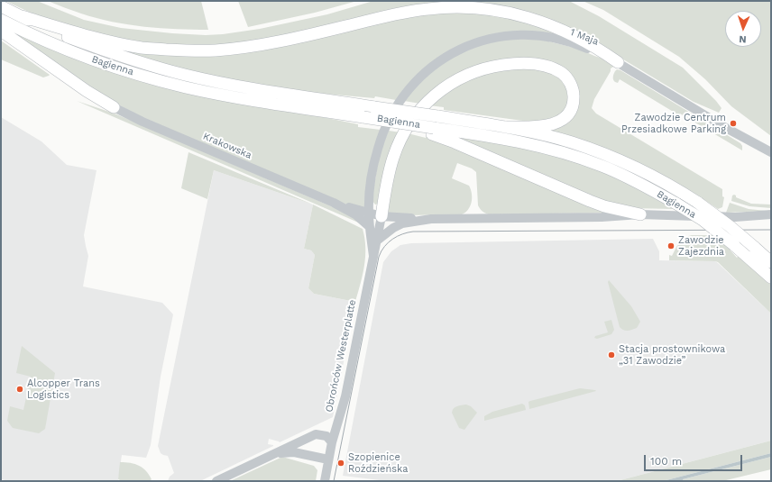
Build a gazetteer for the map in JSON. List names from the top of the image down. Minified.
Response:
{"streets":{"main road":["Bagienna"],"street":["1 Maja","Krakowska","Obrońców Westerplatte"]},"crossings":[["1 Maja","Bagienna"],["1 Maja","Obrońców Westerplatte"],["Bagienna","Obrońców Westerplatte"],["Krakowska","Obrońców Westerplatte"]],"places":["Zawodzie Centrum Przesiadkowe Parking","Zawodzie Zajezdnia","Stacja prostownikowa „31 Zawodzie”","Alcopper Trans Logistics","Szopienice Roździeńska"],"scale_bar":"100 m","north":"bottom"}
